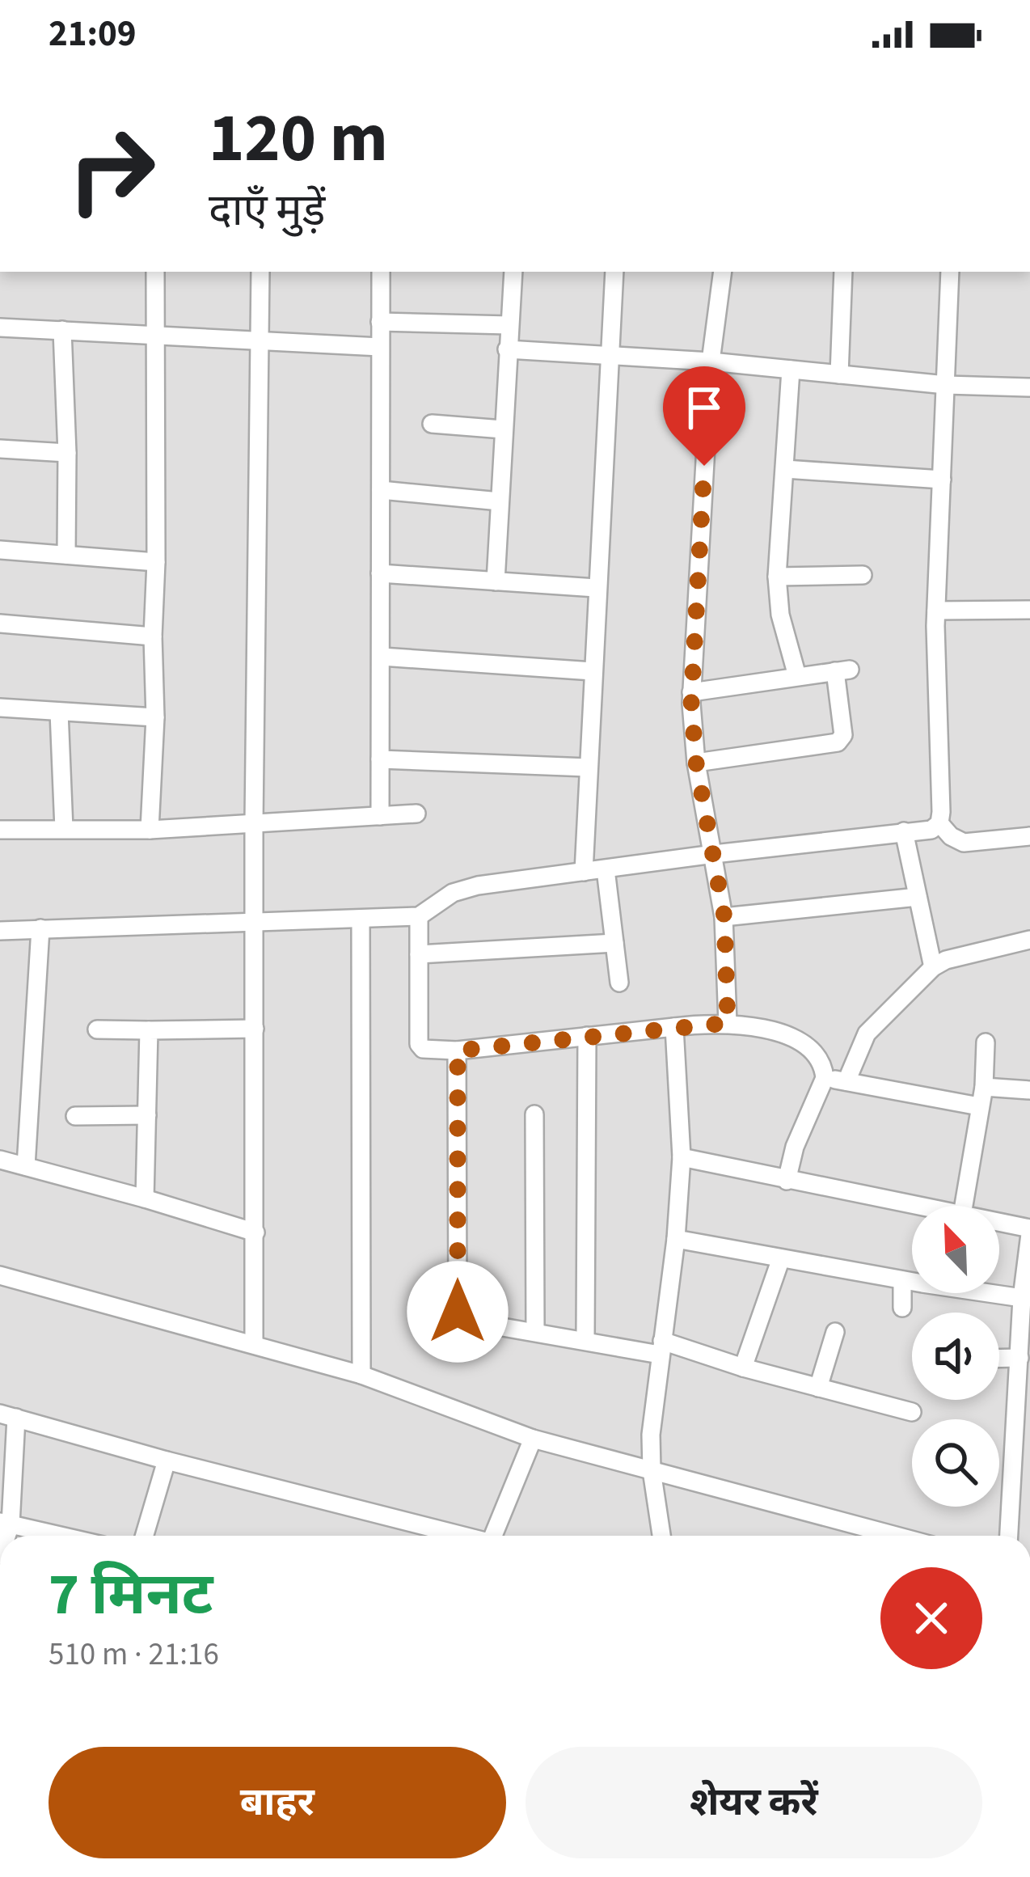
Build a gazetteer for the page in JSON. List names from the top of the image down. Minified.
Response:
{"north":"top left","page":{"status":"21:09","turn":["120 m","दाएँ मुड़ें"],"heading":["7 मिनट","510 m · 21:16"],"buttons":["बाहर","शेयर करें"]}}
